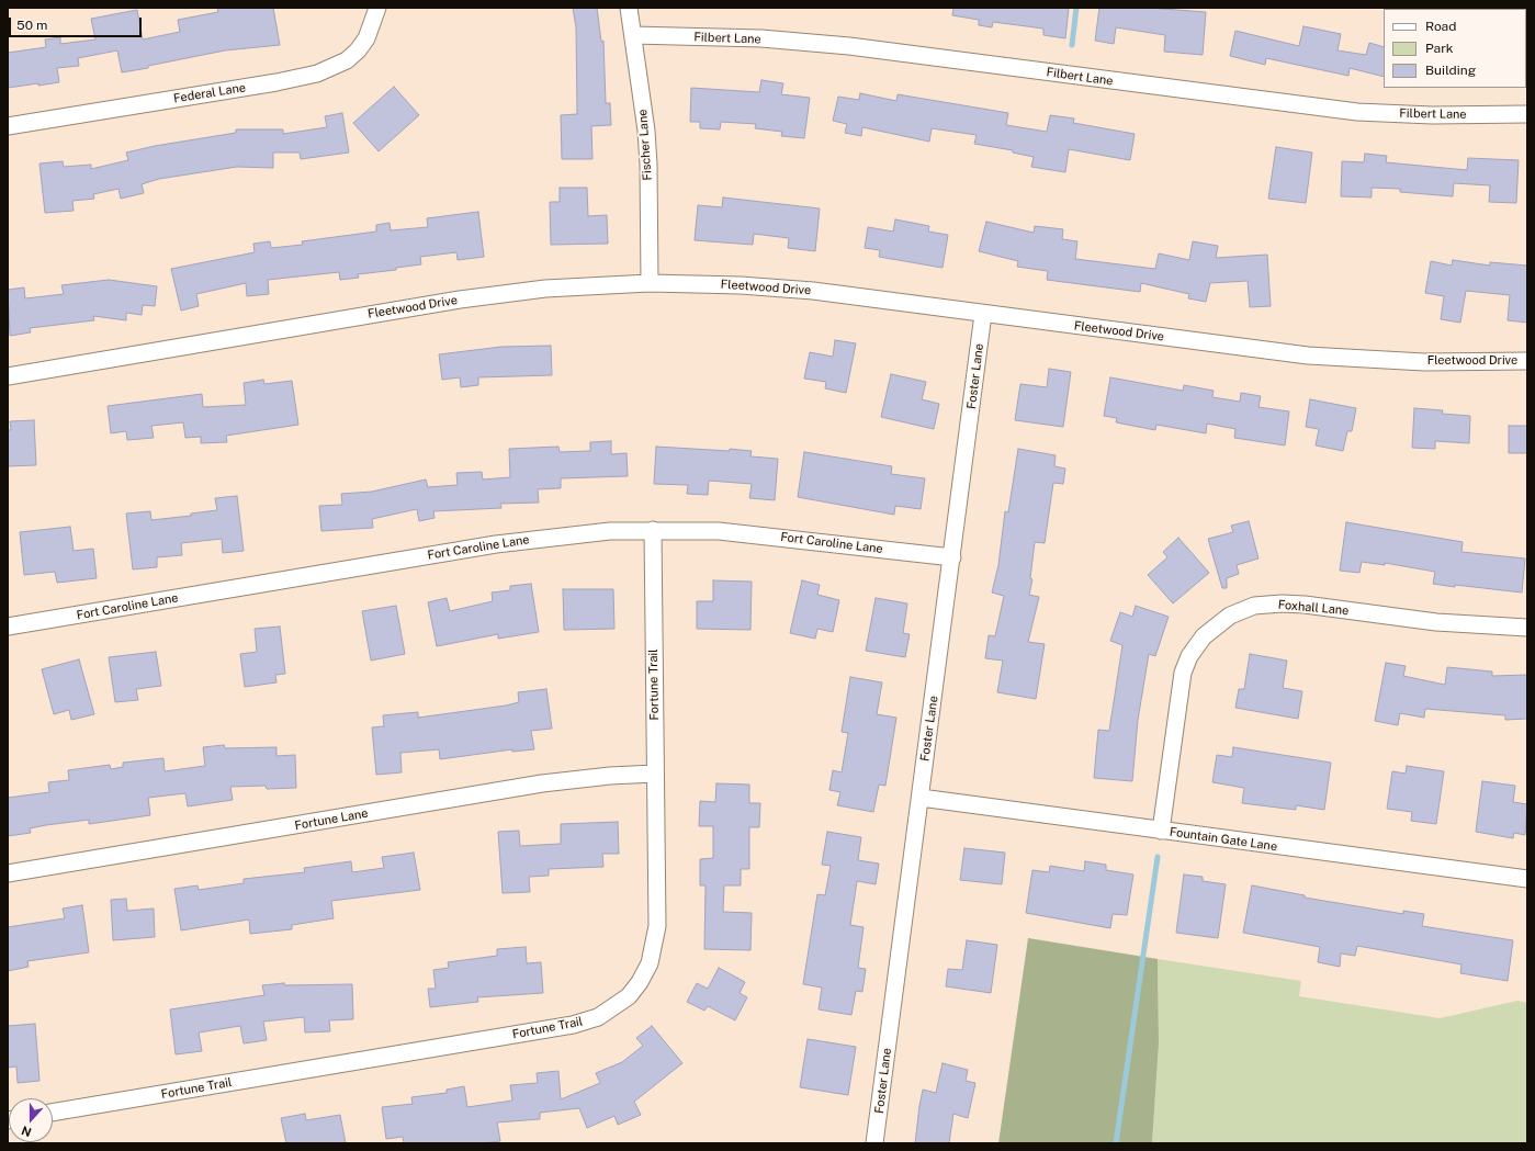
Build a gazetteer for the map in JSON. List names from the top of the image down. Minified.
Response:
{"streets":{"street":["Filbert Lane","Federal Lane","Fischer Lane","Fleetwood Drive","Foster Lane","Fort Caroline Lane","Foxhall Lane","Fortune Trail","Fortune Lane","Fountain Gate Lane"]},"crossings":[["Filbert Lane","Fischer Lane"],["Fischer Lane","Fleetwood Drive"],["Fleetwood Drive","Foster Lane"],["Foster Lane","Fort Caroline Lane"],["Foster Lane","Fountain Gate Lane"],["Fort Caroline Lane","Fortune Trail"],["Foxhall Lane","Fountain Gate Lane"],["Fortune Trail","Fortune Lane"]],"legend":["Road","Park","Building"],"scale_bar":"50 m","north":"bottom"}
